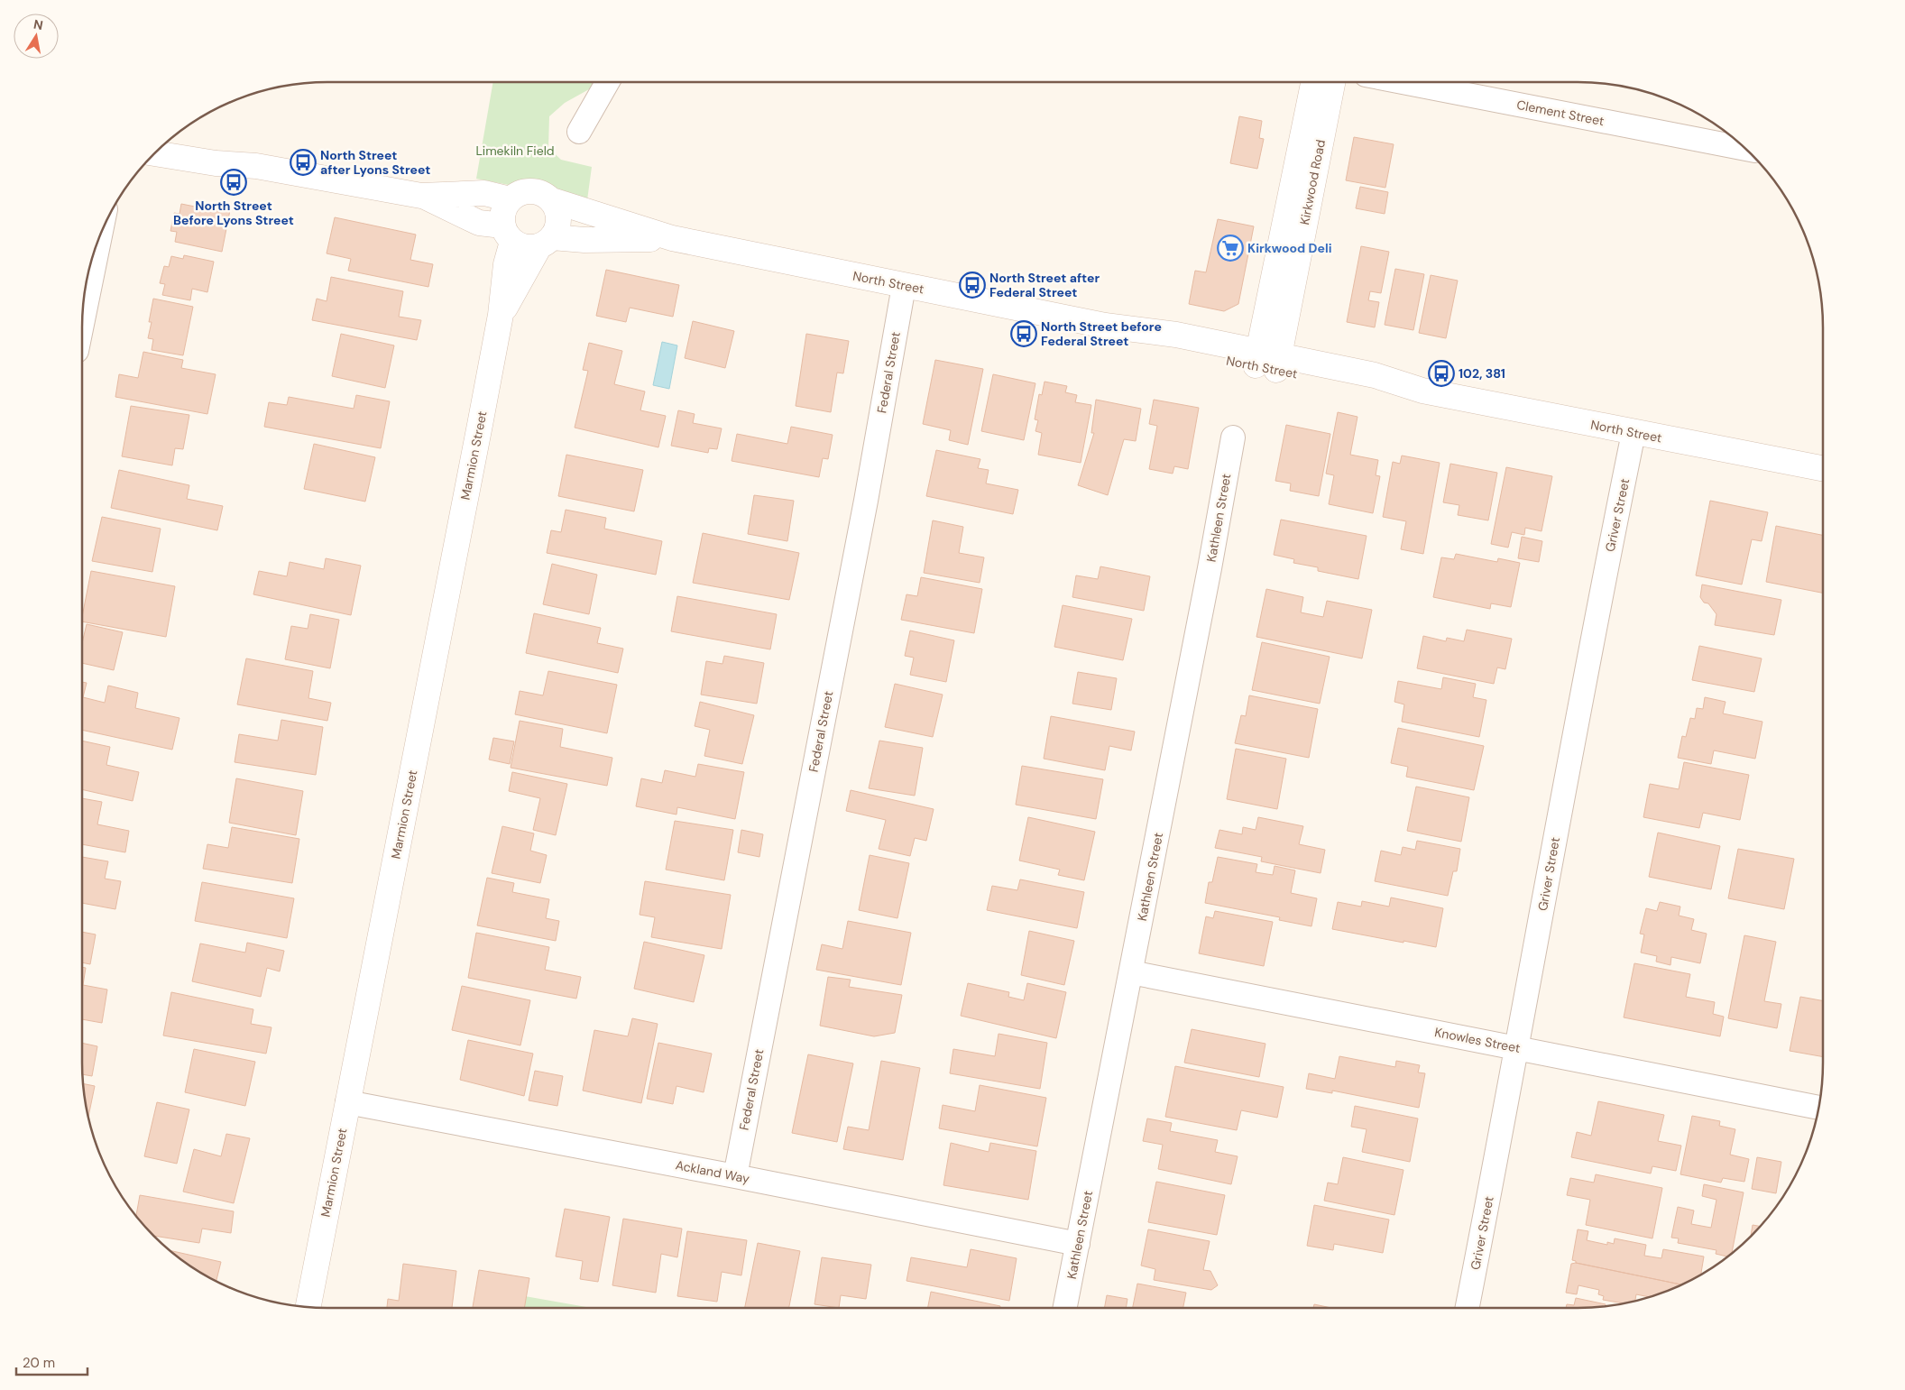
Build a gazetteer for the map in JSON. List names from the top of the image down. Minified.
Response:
{"streets":{"street":["Clement Street","Kirkwood Road","North Street","Federal Street","Marmion Street","Griver Street","Kathleen Street","Knowles Street","Ackland Way"]},"crossings":[["Kirkwood Road","North Street"],["North Street","Federal Street"],["North Street","Marmion Street"],["North Street","Griver Street"],["Federal Street","Ackland Way"],["Marmion Street","Ackland Way"],["Griver Street","Knowles Street"],["Kathleen Street","Knowles Street"],["Kathleen Street","Ackland Way"]],"parks":["Limekiln Field"],"places":{"bus stop":["North Street after Lyons Street","North Street Before Lyons Street","North Street after Federal Street","North Street before Federal Street","102, 381"],"supermarket":["Kirkwood Deli"]},"scale_bar":"20 m","north":"top"}
